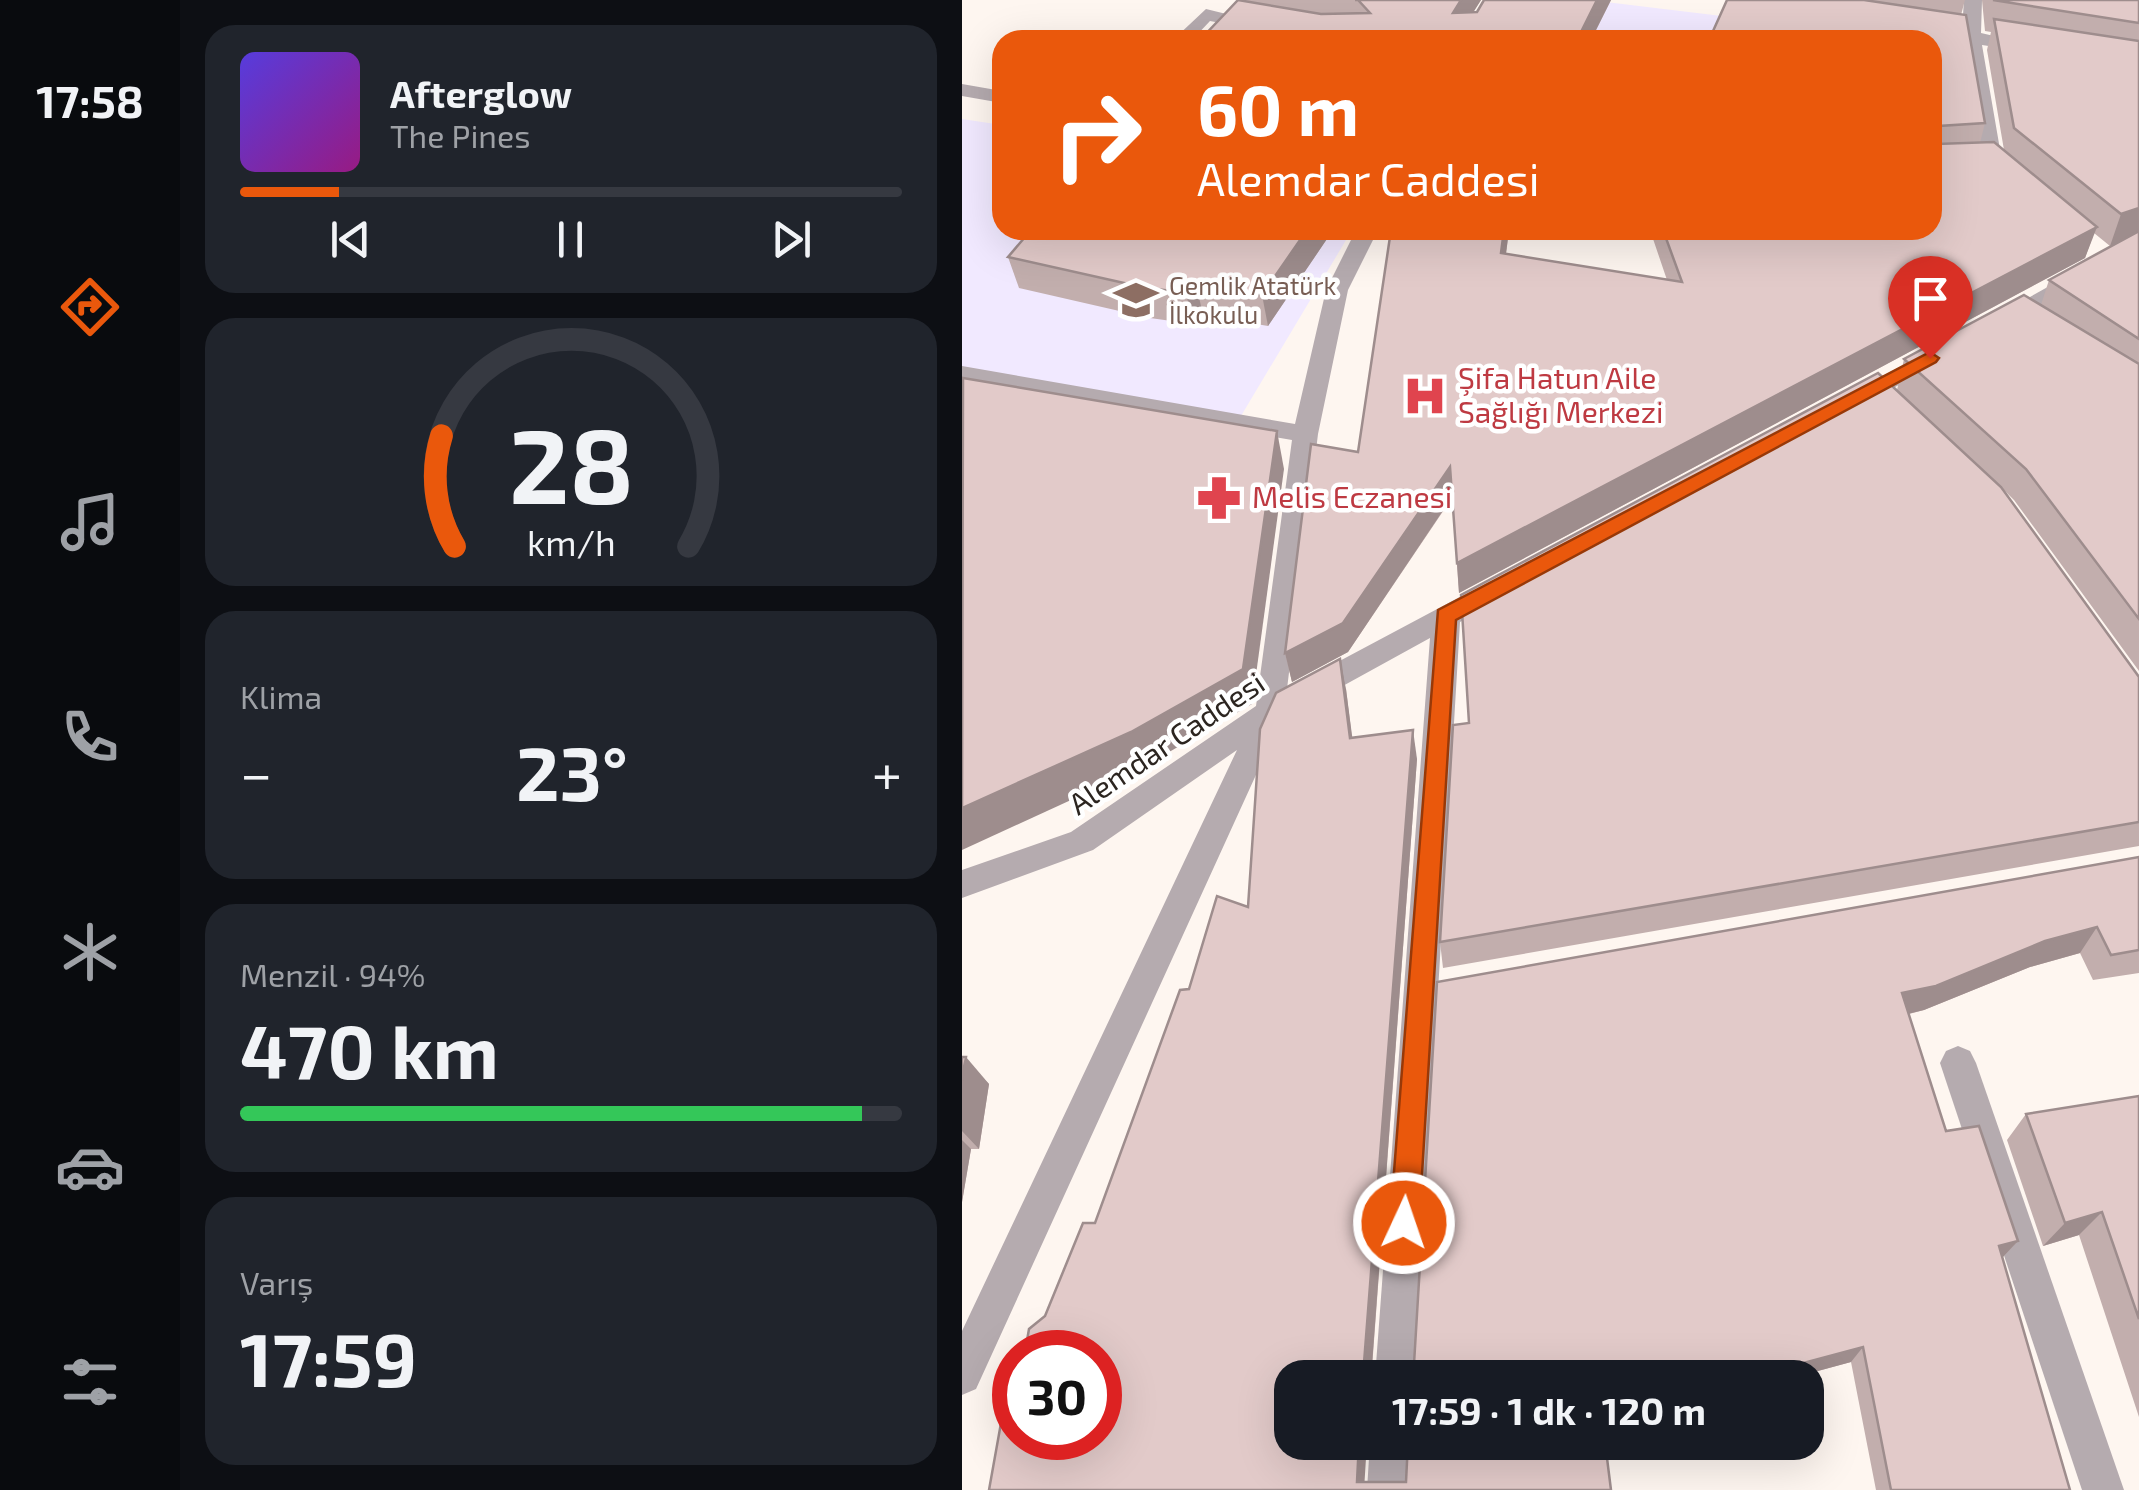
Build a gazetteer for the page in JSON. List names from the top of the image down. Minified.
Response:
{"streets":{"street":["Alemdar Caddesi"]},"places":{"school or university":["Gemlik Atatürk İlkokulu"],"hospital":["Şifa Hatun Aile Sağlığı Merkezi"],"pharmacy":["Melis Eczanesi"]},"page":{"tabs":"17:58","turn":["60 m","Alemdar Caddesi"],"song":["Afterglow","The Pines"],"tile":["Klima",["Menzil · 94%","470 km"],["Varış","17:59"]],"heat":["−","23°","+"],"limit":"30","trip":"17:59 · 1 dk · 120 m","gauge":["28","km/h"]}}
